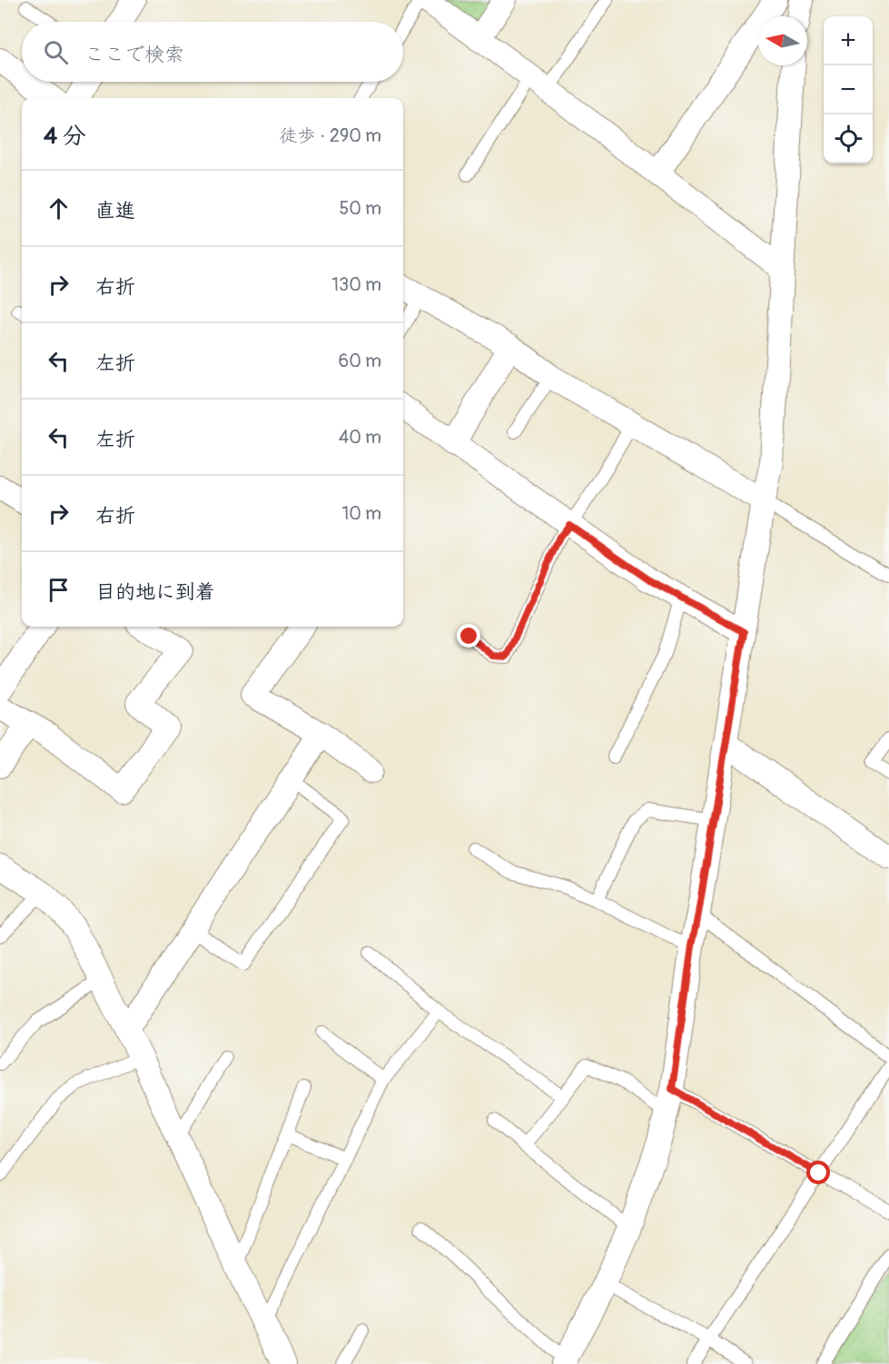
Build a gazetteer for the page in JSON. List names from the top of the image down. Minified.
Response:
{"north":"left","page":{"map_buttons":["+","−"],"search":"ここで検索","heading":["4 分","徒歩 · 290 m"],"list":[["直進","50 m"],["右折","130 m"],["左折","60 m"],["左折","40 m"],["右折","10 m"],"目的地に到着"]}}
